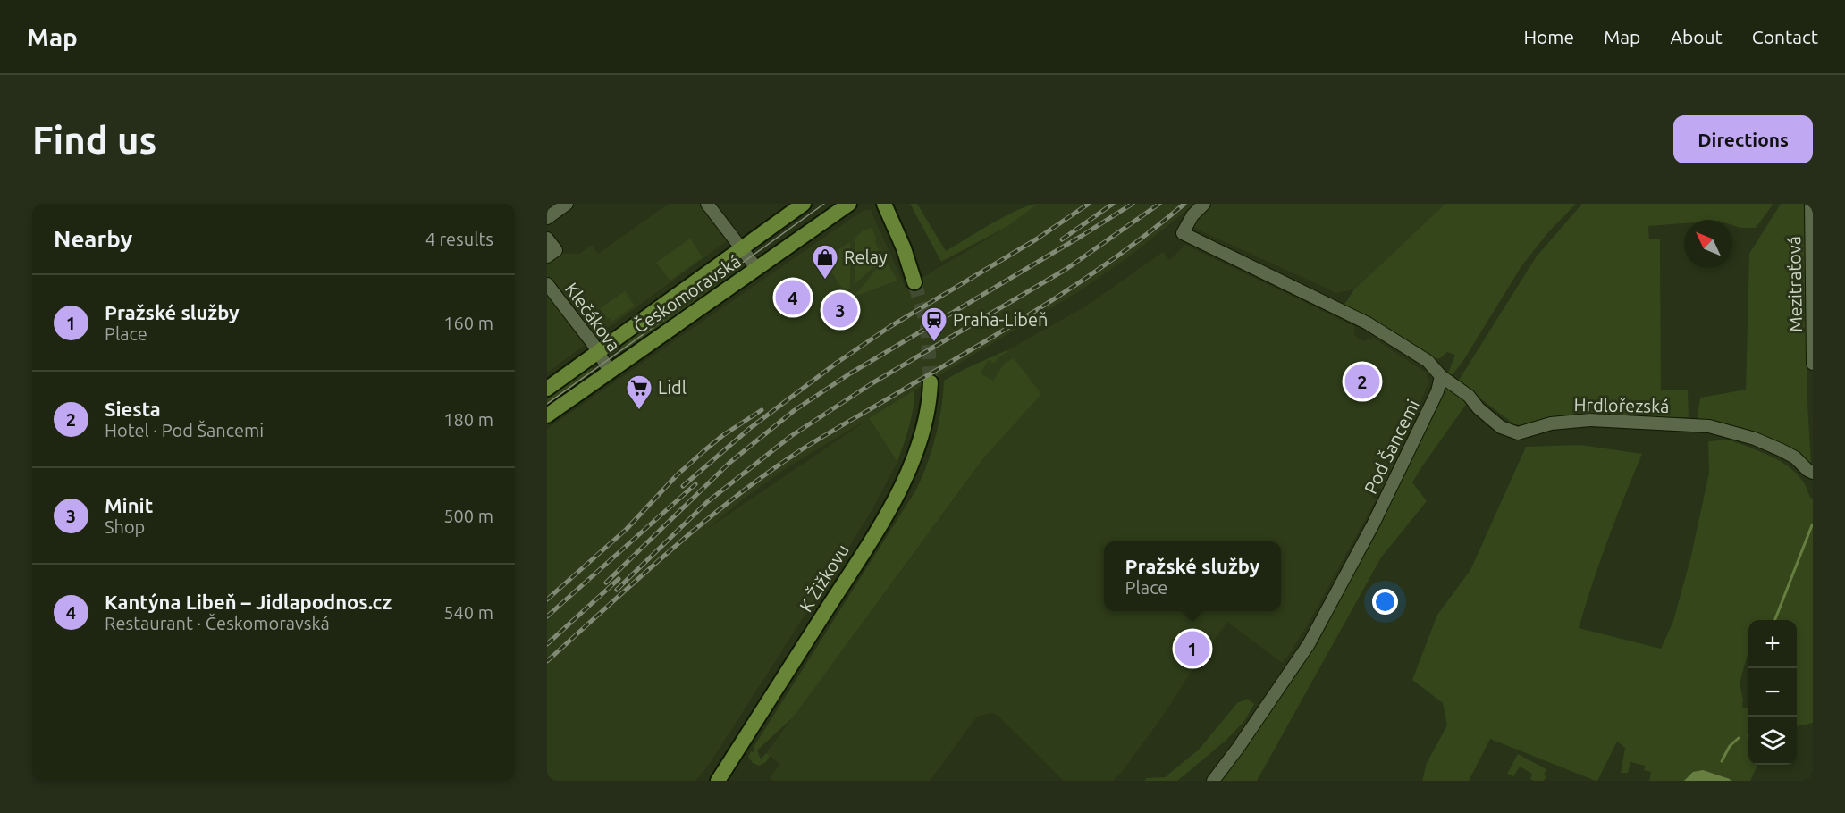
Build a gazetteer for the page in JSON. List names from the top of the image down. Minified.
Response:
{"streets":{"main road":["Českomoravská","K Žižkovu"],"street":["Mezitraťová","Klečákova","Hrdlořezská","Pod Šancemi"]},"crossings":[["Českomoravská","Klečákova"],["Hrdlořezská","Pod Šancemi"]],"places":{"shop":["Relay"],"station":["Praha-Libeň"],"supermarket":["Lidl"]},"north":"top left","page":{"header":"Map","nav":["Home","Map","About","Contact"],"buttons":"Directions","title":"Find us","heading":["Nearby","4 results"],"list":[{"mark":"1","name":"Pražské služby","note":"Place","value":"160 m"},{"mark":"2","name":"Siesta","note":"Hotel · Pod Šancemi","value":"180 m"},{"mark":"3","name":"Minit","note":"Shop","value":"500 m"},{"mark":"4","name":"Kantýna Libeň – Jidlapodnos.cz","note":"Restaurant · Českomoravská","value":"540 m"}],"pins":["4","3","2","1"],"popup":["Pražské služby","Place"],"map_buttons":["+","−"]}}
